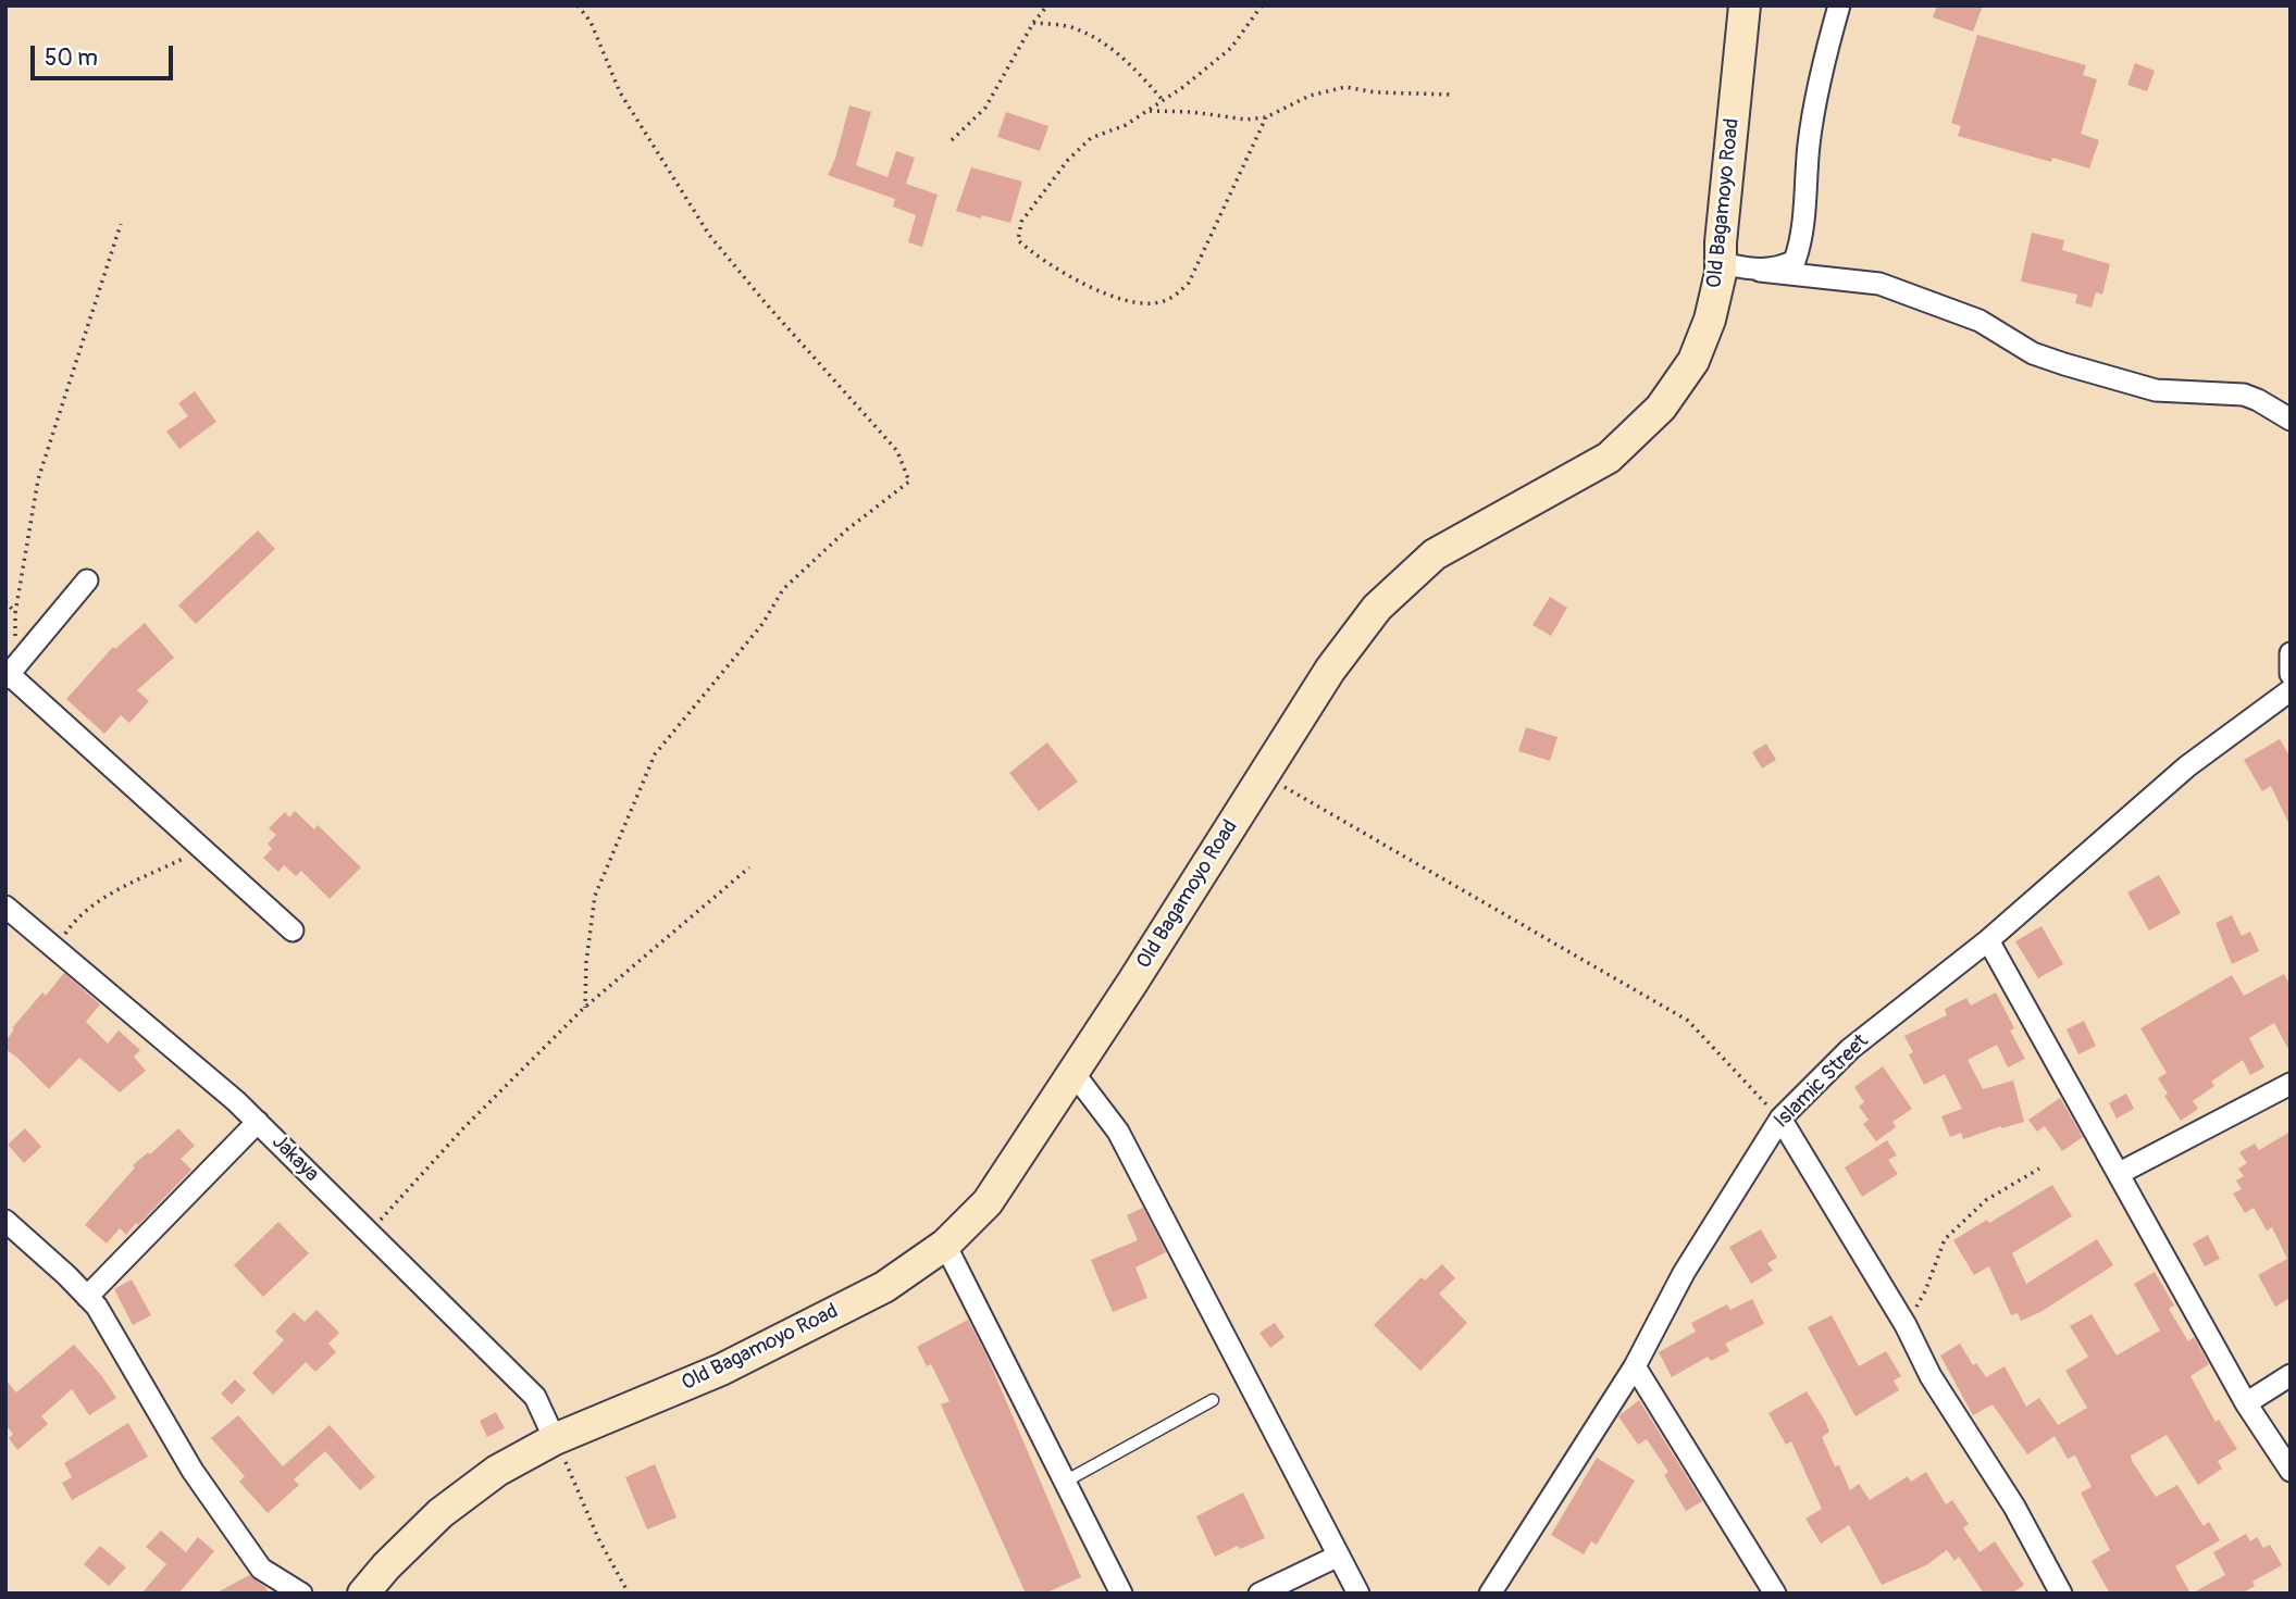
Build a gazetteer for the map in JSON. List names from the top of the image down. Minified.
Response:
{"streets":{"street":["Old Bagamoyo Road","Islamic Street","Jakaya"]},"crossings":[["Old Bagamoyo Road","Jakaya"]],"scale_bar":"50 m"}
